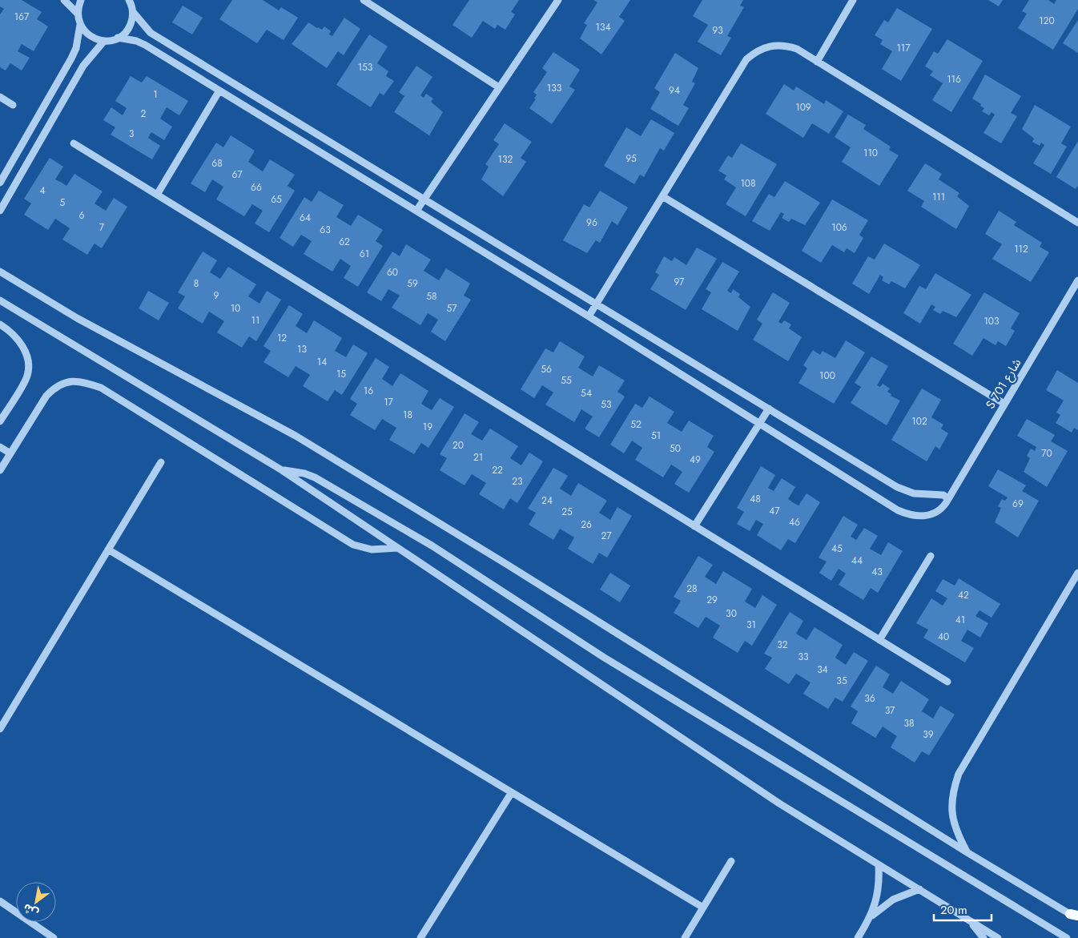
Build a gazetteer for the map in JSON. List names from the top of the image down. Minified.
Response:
{"streets":{"street":["S 701 شارع"]},"house_numbers":["167","120","134","93","117","153","116","133","94","1","109","2","3","110","95","132","68","67","108","66","4","111","65","5","6","64","96","7","106","63","62","112","61","60","97","8","59","9","58","10","57","11","103","12","13","14","56","15","100","55","16","54","17","53","18","102","52","19","51","20","50","70","21","49","22","23","48","24","69","47","25","46","26","27","45","44","43","28","42","29","30","41","31","40","32","33","34","35","36","37","38","39"],"scale_bar":"20 m","north":"bottom left"}
